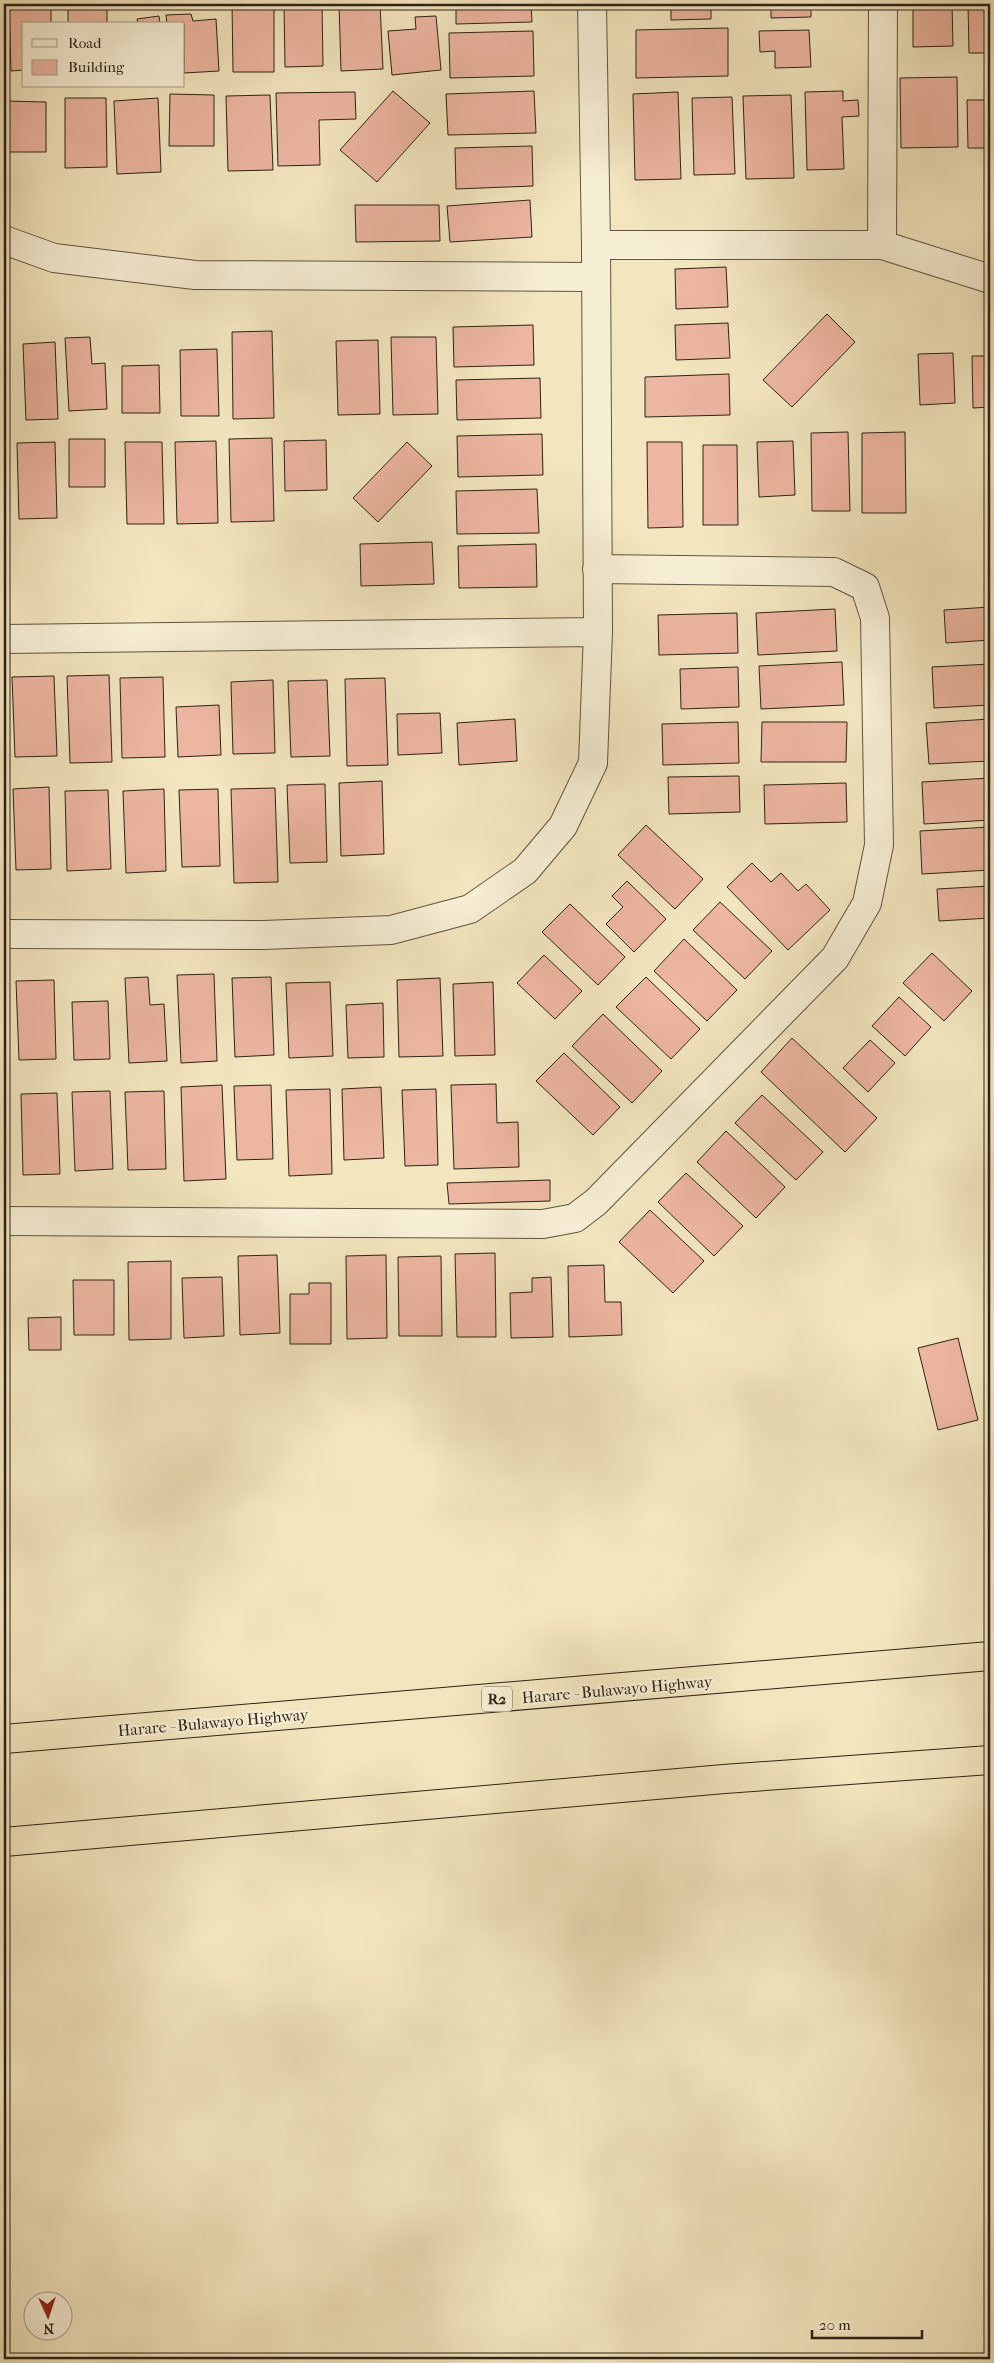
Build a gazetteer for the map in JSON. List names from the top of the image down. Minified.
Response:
{"streets":{"highway":["Harare - Bulawayo Highway","R2"]},"legend":["Road","Building"],"scale_bar":"20 m","north":"bottom"}
